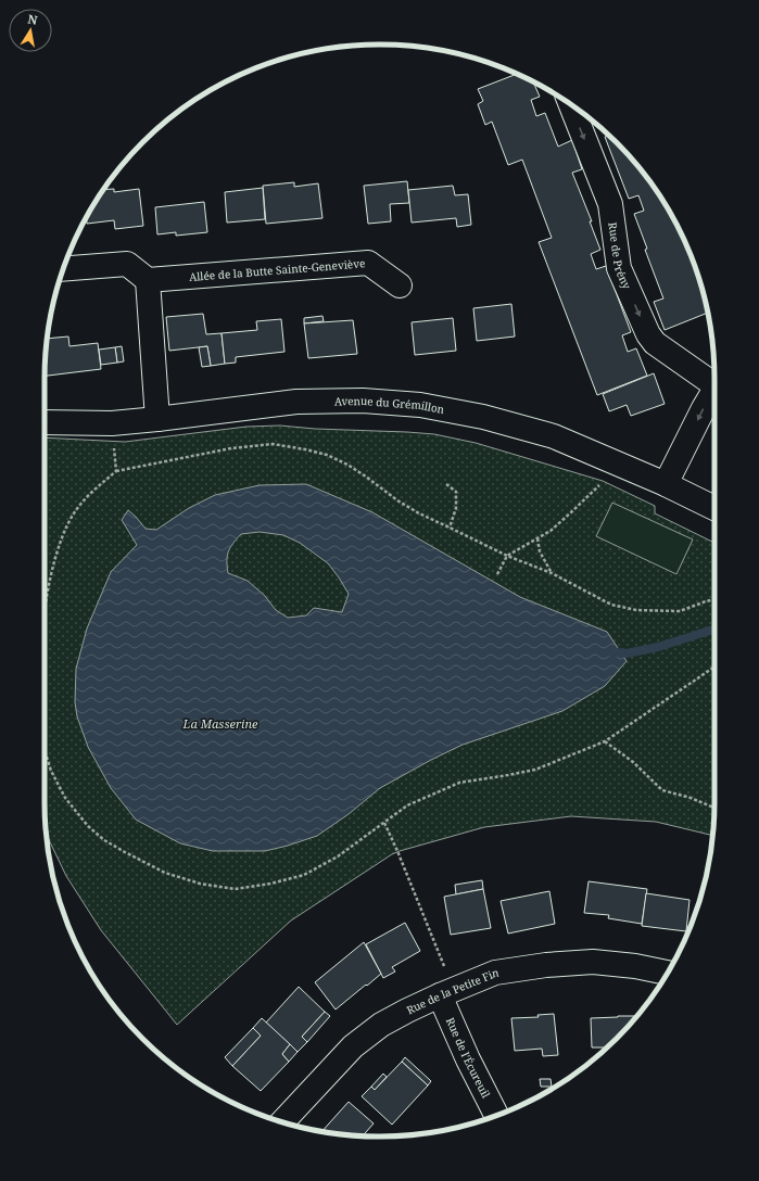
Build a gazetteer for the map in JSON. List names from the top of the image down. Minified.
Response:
{"streets":{"street":["Rue de Prény","Allée de la Butte Sainte-Geneviève","Avenue du Grémillon","Rue de la Petite Fin","Rue de l'Écureuil"]},"crossings":[["Rue de la Petite Fin","Rue de l'Écureuil"]],"one_way":["Rue de Prény"],"water":["La Masserine"],"north":"top"}
